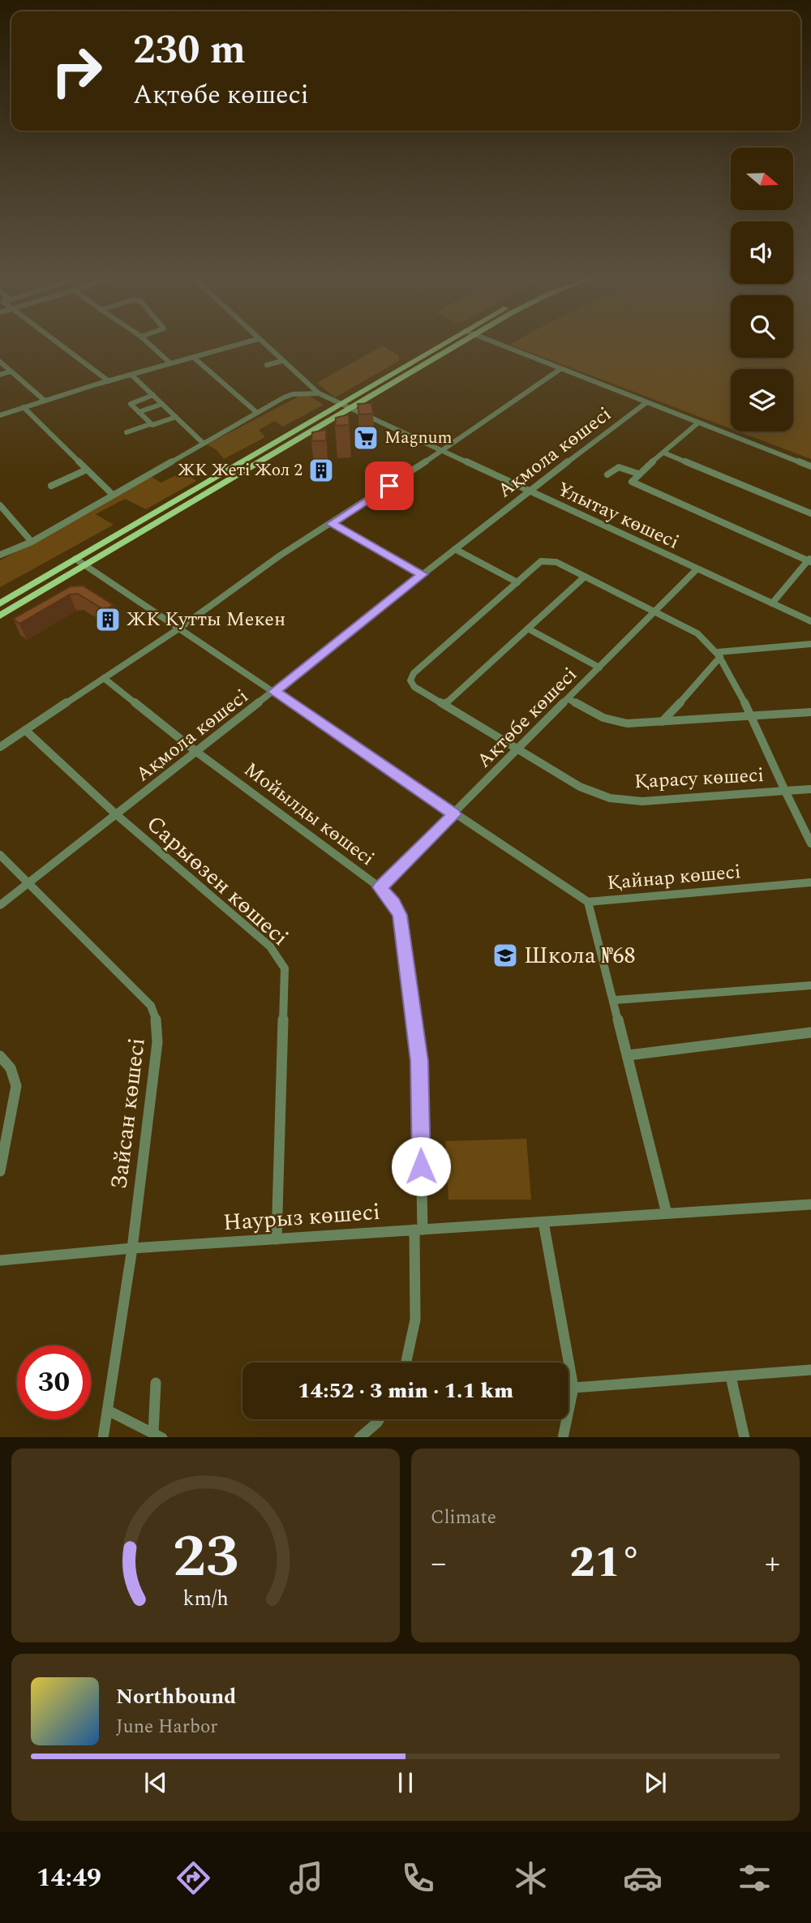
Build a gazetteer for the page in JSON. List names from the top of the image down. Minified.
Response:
{"streets":{"street":["Ақмола көшесі","Ұлытау көшесі","Ақтөбе көшесі","Қарасу көшесі","Мойылды көшесі","Қайнар көшесі","Сарыөзен көшесі","Зайсан көшесі","Наурыз көшесі"]},"crossings":[["Ақмола көшесі","Ұлытау көшесі"],["Ақмола көшесі","Мойылды көшесі"],["Ақмола көшесі","Қайнар көшесі"],["Ақмола көшесі","Сарыөзен көшесі"],["Ақмола көшесі","Зайсан көшесі"],["Ұлытау көшесі","Ақтөбе көшесі"],["Ақтөбе көшесі","Қарасу көшесі"],["Ақтөбе көшесі","Мойылды көшесі"],["Ақтөбе көшесі","Қайнар көшесі"],["Мойылды көшесі","Наурыз көшесі"],["Сарыөзен көшесі","Наурыз көшесі"],["Зайсан көшесі","Наурыз көшесі"]],"places":{"supermarket":["Magnum"],"building":["ЖК Жеті Жол 2","ЖК Кутты Мекен"],"school or university":["Школа №68"]},"north":"right","page":{"turn":["230 m","Ақтөбе көшесі"],"limit":"30","trip":"14:52 · 3 min · 1.1 km","tile":"Climate","heat":["−","21°","+"],"song":["Northbound","June Harbor"],"tabs":"14:49","gauge":["23","km/h"]}}
